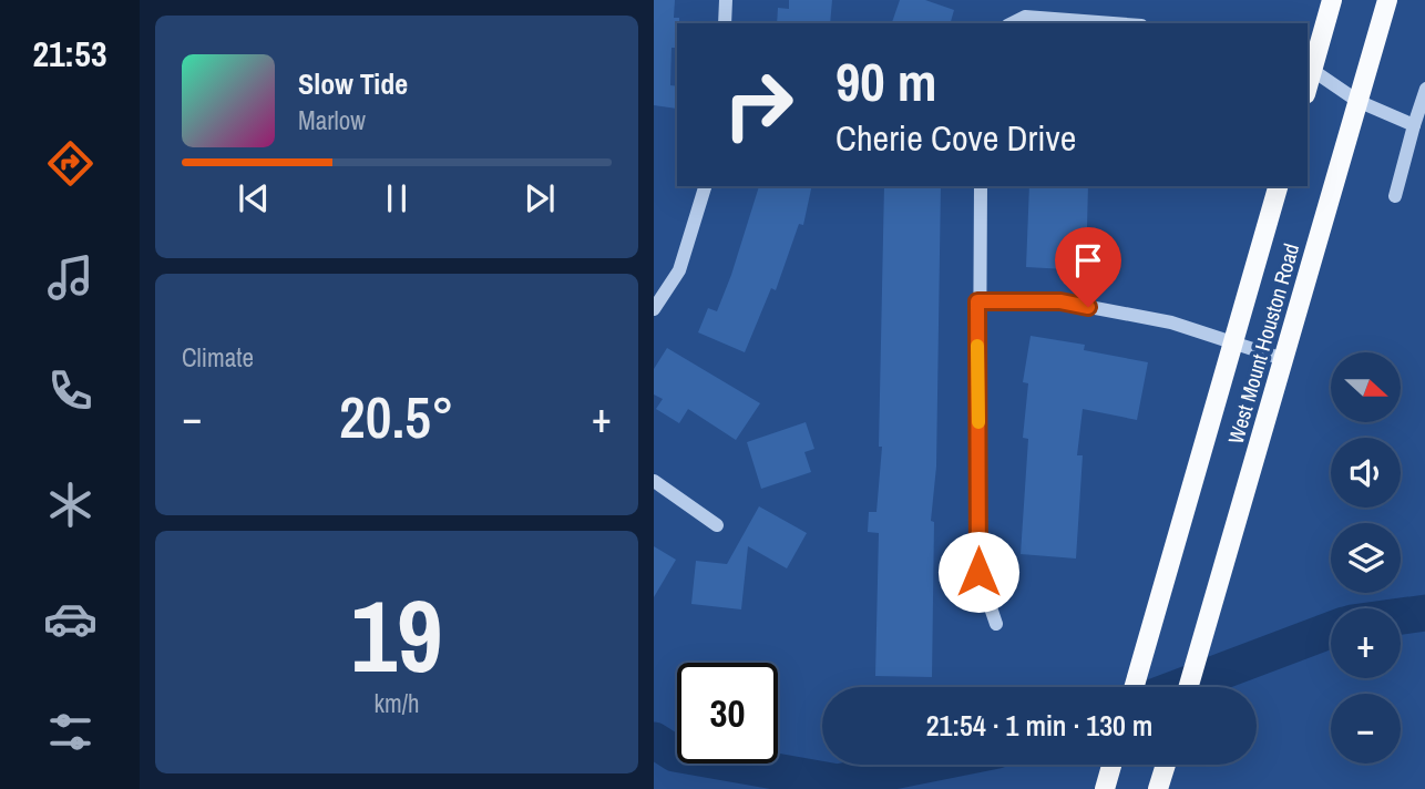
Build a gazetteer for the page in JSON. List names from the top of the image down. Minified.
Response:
{"streets":{"main road":["West Mount Houston Road"]},"north":"right","page":{"tabs":"21:53","turn":["90 m","Cherie Cove Drive"],"song":["Slow Tide","Marlow"],"tile":["Climate",["19","km/h"]],"map_buttons":["+","−"],"heat":["−","20.5°","+"],"limit":"30","trip":"21:54 · 1 min · 130 m"}}
